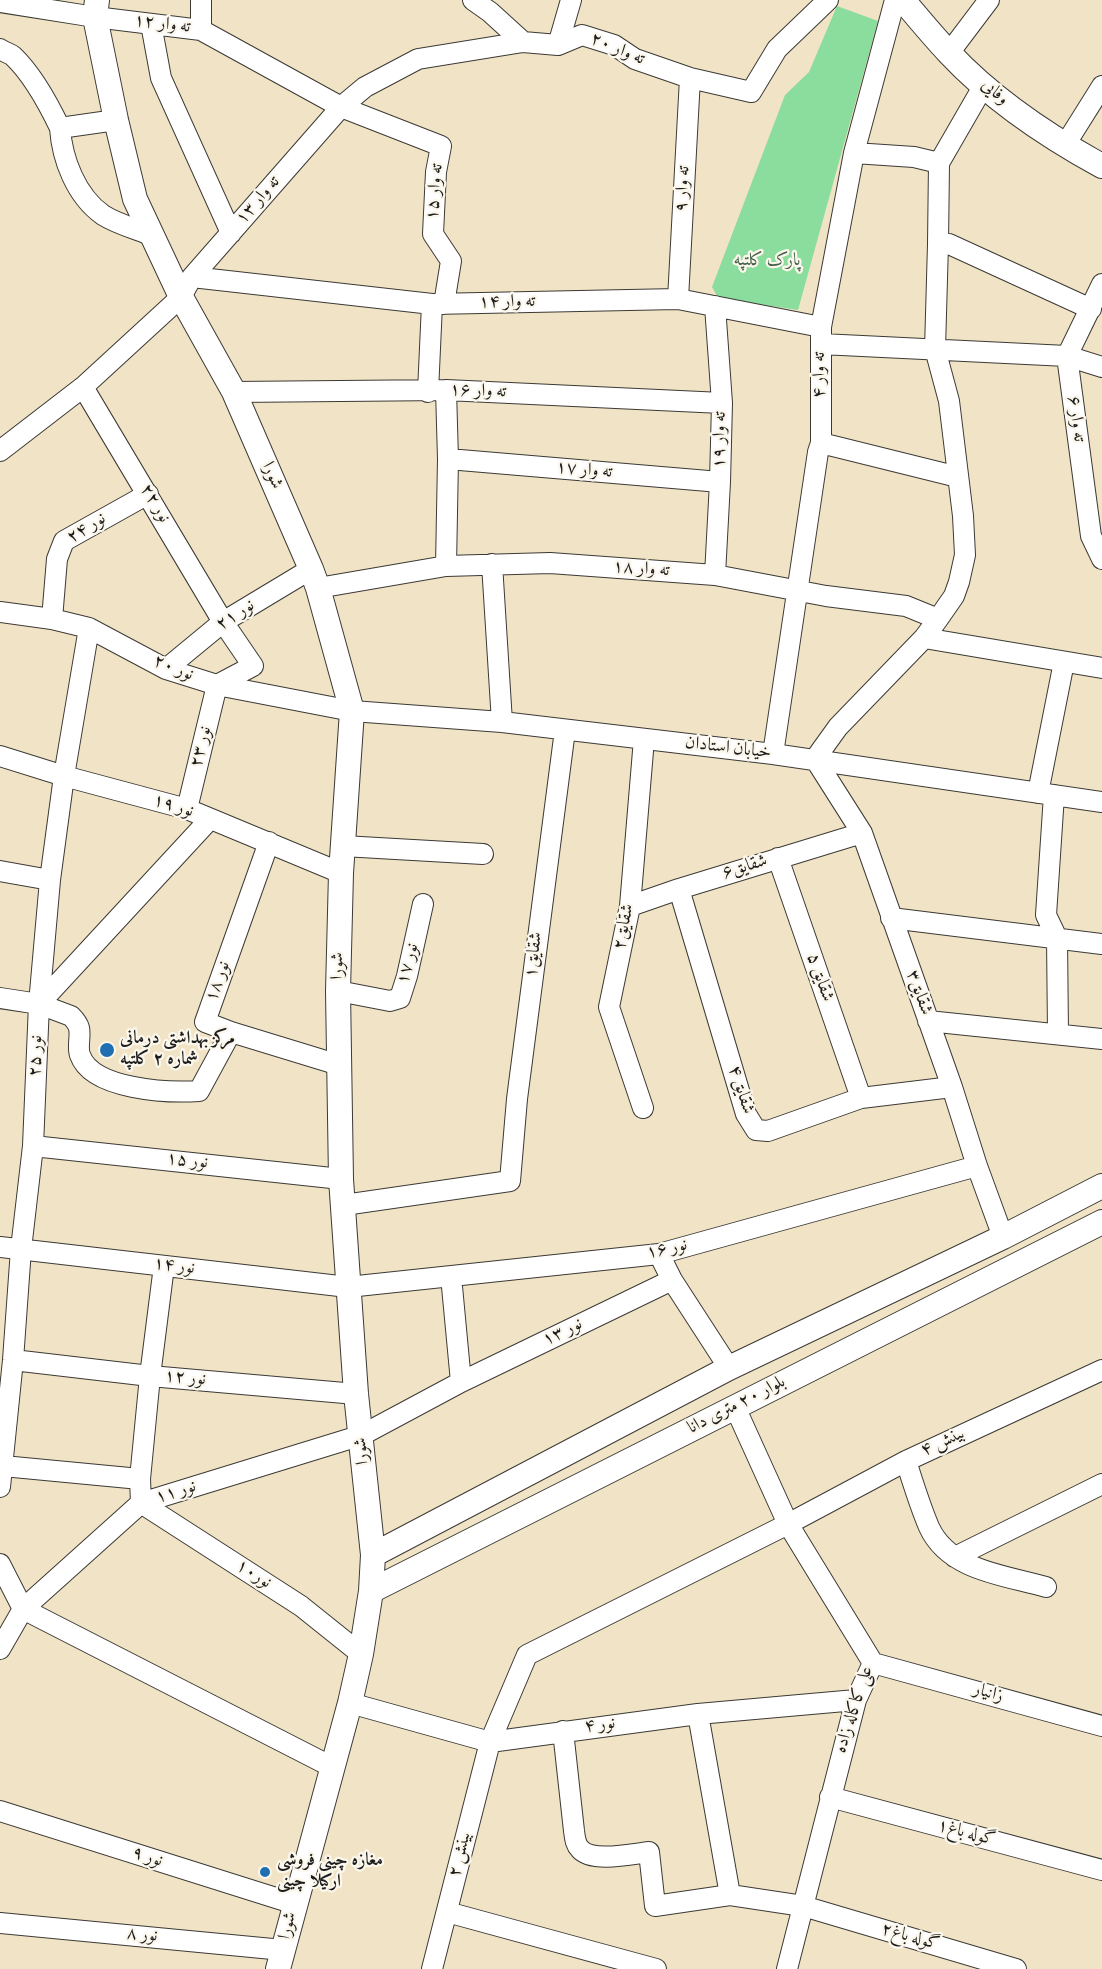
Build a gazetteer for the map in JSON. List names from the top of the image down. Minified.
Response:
{"streets":{"street":["ته وار ۱۲","ته وار ۲۰","وفایی","ته وار ۹","ته وار ۱۵","ته وار ۱۳","ته وار ۱۴","ته وار ۴","ته وار ۱۶","ته وار ۶","ته وار ۱۹","ته وار ۱۷","شورا","نور ۲۲","نور ۲۴","ته وار ۱۸","نور ۲۱","نور ۲۰","نور ۲۳","خیابان استادان","نور ۱۹","شقایق۶","شقایق۲","شقایق۱","نور ۱۷","شقایق ۵","نور ۱۸","شقایق۳","نور ۲۵","شقایق ۴","نور ۱۵","نور ۱۶","نور ۱۴","نور ۱۳","نور ۱۲","بلوار ۲۰ متری دانا","بینش ۴","نور ۱۱","نور۱۰","زانیار","علی کاکاله زاده","نور ۴","گوله باغ۱","بینش ۲","نور ۹","نور ۸","گوله باغ۲"]},"crossings":[["ته وار ۱۲","ته وار ۲۰"],["ته وار ۱۲","ته وار ۱۵"],["ته وار ۱۲","ته وار ۱۳"],["ته وار ۱۲","شورا"],["ته وار ۲۰","ته وار ۹"],["ته وار ۲۰","ته وار ۱۳"],["ته وار ۹","ته وار ۱۴"],["ته وار ۱۵","ته وار ۱۴"],["ته وار ۱۵","ته وار ۱۶"],["ته وار ۱۵","ته وار ۱۷"],["ته وار ۱۵","ته وار ۱۸"],["ته وار ۱۳","ته وار ۱۴"],["ته وار ۱۳","شورا"],["ته وار ۱۳","نور ۲۲"],["ته وار ۱۴","ته وار ۴"],["ته وار ۱۴","ته وار ۶"],["ته وار ۱۴","ته وار ۱۹"],["ته وار ۱۴","شورا"],["ته وار ۴","ته وار ۱۸"],["ته وار ۴","خیابان استادان"],["ته وار ۱۶","ته وار ۱۹"],["ته وار ۱۶","شورا"],["ته وار ۱۹","ته وار ۱۷"],["ته وار ۱۹","ته وار ۱۸"],["شورا","ته وار ۱۸"],["شورا","نور ۲۱"],["شورا","نور ۲۰"],["شورا","خیابان استادان"],["شورا","نور ۱۹"],["شورا","شقایق۱"],["شورا","نور ۱۷"],["شورا","نور ۱۸"],["شورا","نور ۱۵"],["شورا","نور ۱۶"],["شورا","نور ۱۴"],["شورا","نور ۱۳"],["شورا","نور ۱۲"],["شورا","بلوار ۲۰ متری دانا"],["شورا","نور ۱۱"],["شورا","نور۱۰"],["شورا","نور ۴"],["شورا","نور ۹"],["شورا","نور ۸"],["نور ۲۲","نور ۲۴"],["نور ۲۲","نور ۲۱"],["نور ۲۲","نور ۲۰"],["نور ۲۲","نور ۲۳"],["نور ۲۴","نور ۲۰"],["ته وار ۱۸","نور ۲۱"],["نور ۲۱","نور ۲۰"],["نور ۲۰","نور ۲۳"],["نور ۲۰","خیابان استادان"],["نور ۲۰","نور ۲۵"],["نور ۲۳","نور ۱۹"],["خیابان استادان","شقایق۲"],["خیابان استادان","شقایق۱"],["خیابان استادان","شقایق۳"],["نور ۱۹","نور ۱۸"],["نور ۱۹","نور ۲۵"],["شقایق۶","شقایق۲"],["شقایق۶","شقایق ۵"],["شقایق۶","شقایق۳"],["شقایق۶","شقایق ۴"],["شقایق ۵","شقایق ۴"],["شقایق۳","شقایق ۴"],["شقایق۳","نور ۱۶"],["شقایق۳","بلوار ۲۰ متری دانا"],["نور ۲۵","نور ۱۵"],["نور ۲۵","نور ۱۴"],["نور ۲۵","نور ۱۲"],["نور ۱۶","نور ۱۴"],["نور ۱۳","نور ۱۱"],["بلوار ۲۰ متری دانا","علی کاکاله زاده"],["بینش ۴","علی کاکاله زاده"],["بینش ۴","نور ۴"],["بینش ۴","بینش ۲"],["نور ۱۱","نور۱۰"],["زانیار","علی کاکاله زاده"],["علی کاکاله زاده","نور ۴"],["علی کاکاله زاده","گوله باغ۱"],["علی کاکاله زاده","گوله باغ۲"],["نور ۴","بینش ۲"],["نور ۴","گوله باغ۲"]],"parks":["پارک کلتپه"],"places":["مرکز بهداشتی درمانی شماره ۲ کلتپه","مغازه چینی فروشی ارکیلا چینی"]}
